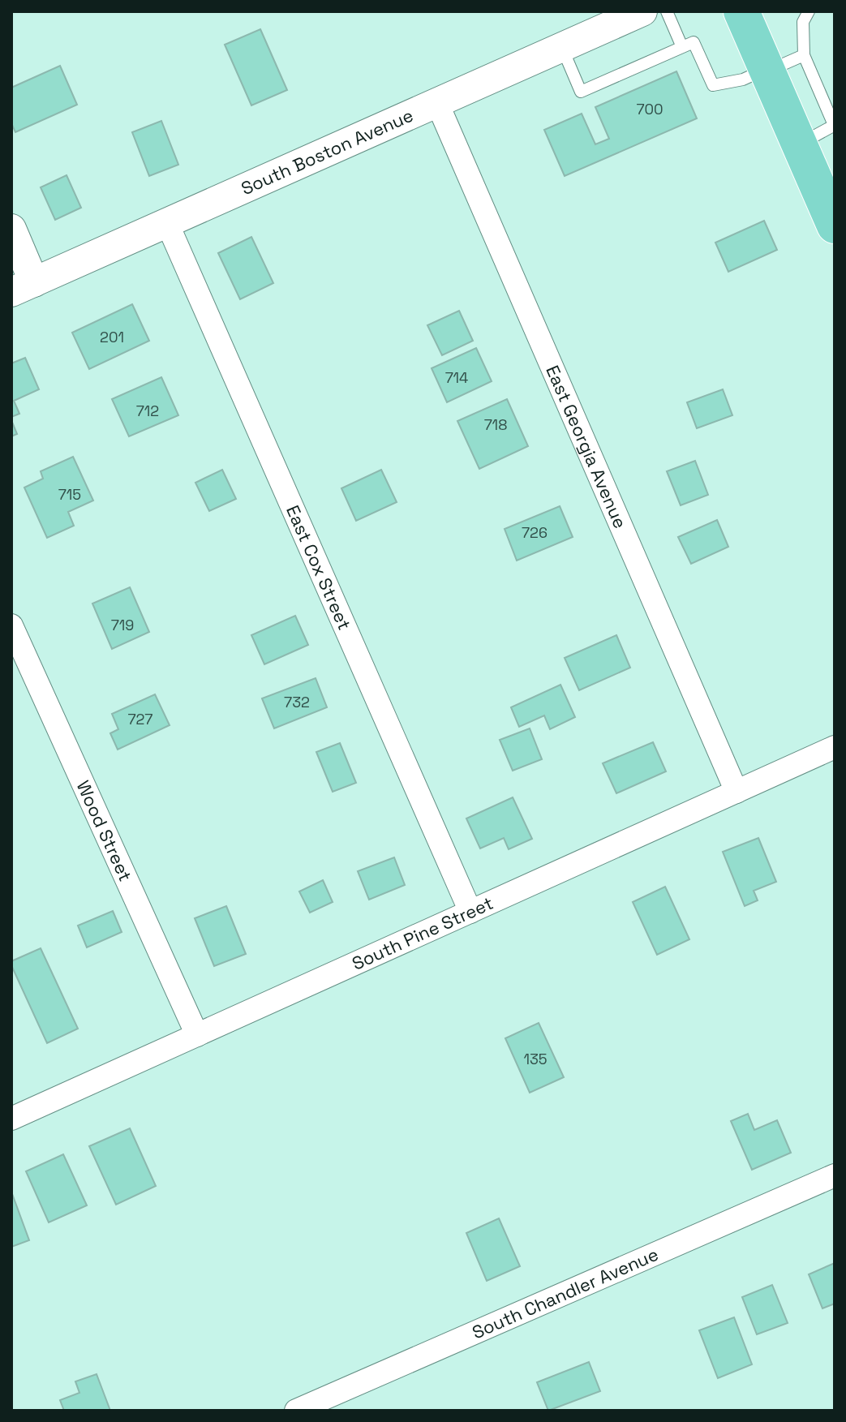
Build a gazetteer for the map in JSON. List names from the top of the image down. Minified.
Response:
{"streets":{"street":["South Boston Avenue","East Georgia Avenue","East Cox Street","Wood Street","South Pine Street","South Chandler Avenue"]},"crossings":[["South Boston Avenue","East Georgia Avenue"],["South Boston Avenue","East Cox Street"],["East Georgia Avenue","South Pine Street"],["East Cox Street","South Pine Street"],["Wood Street","South Pine Street"]],"house_numbers":["700","201","714","712","718","715","726","719","732","727","135"]}
